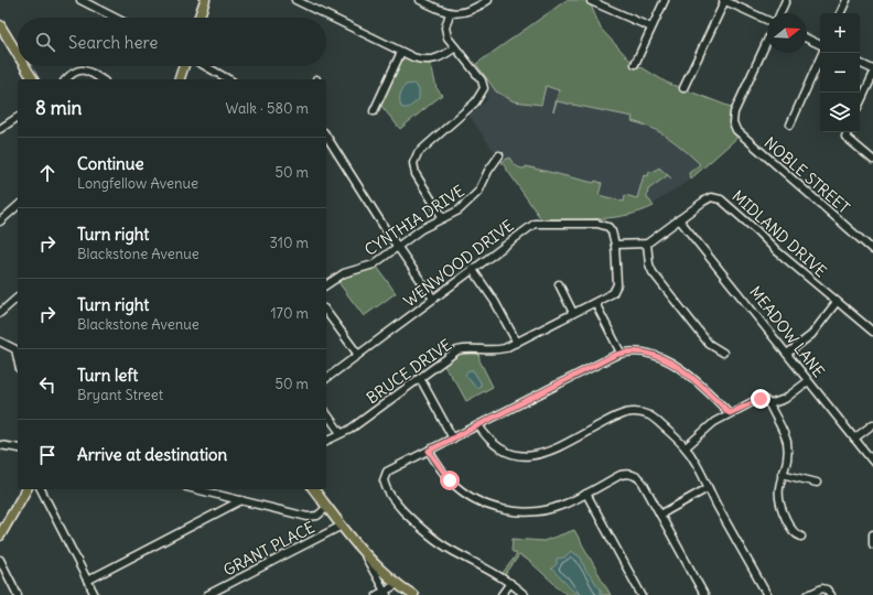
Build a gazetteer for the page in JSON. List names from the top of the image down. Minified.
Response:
{"streets":{"street":["NOBLE STREET","CYNTHIA DRIVE","MIDLAND DRIVE","WENWOOD DRIVE","MEADOW LANE","BRUCE DRIVE","GRANT PLACE"]},"crossings":[["MIDLAND DRIVE","MEADOW LANE"],["WENWOOD DRIVE","BRUCE DRIVE"]],"north":"right","page":{"map_buttons":["+","−"],"search":"Search here","heading":["8 min","Walk · 580 m"],"list":[["Continue","Longfellow Avenue","50 m"],["Turn right","Blackstone Avenue","310 m"],["Turn right","Blackstone Avenue","170 m"],["Turn left","Bryant Street","50 m"],"Arrive at destination"]}}
